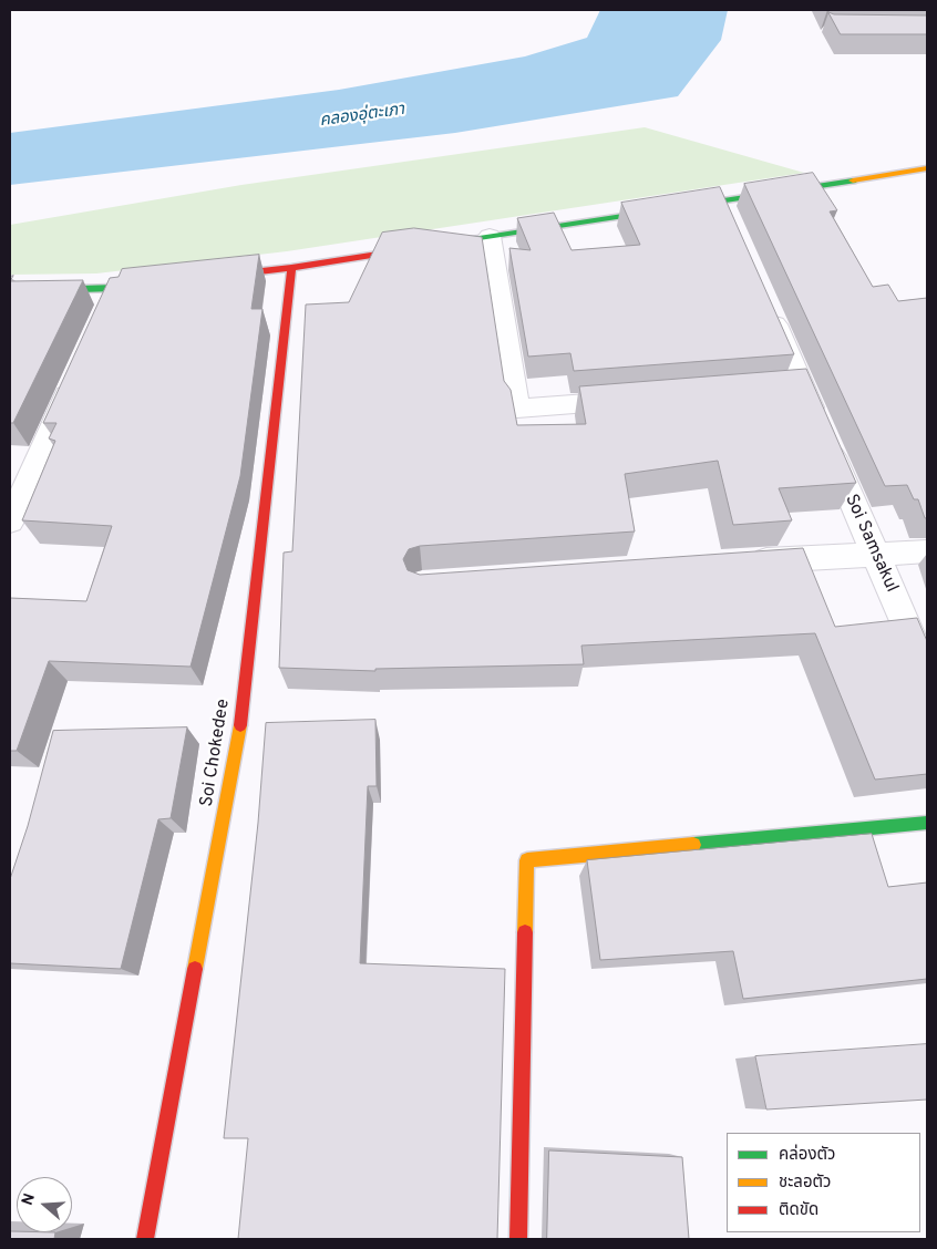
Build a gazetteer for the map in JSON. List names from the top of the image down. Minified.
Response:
{"streets":{"street":["Soi Samsakul","Soi Chokedee"]},"water":["คลองอุ่ตะเภา"],"legend":["คล่องตัว","ชะลอตัว","ติดขัด"],"north":"left"}
